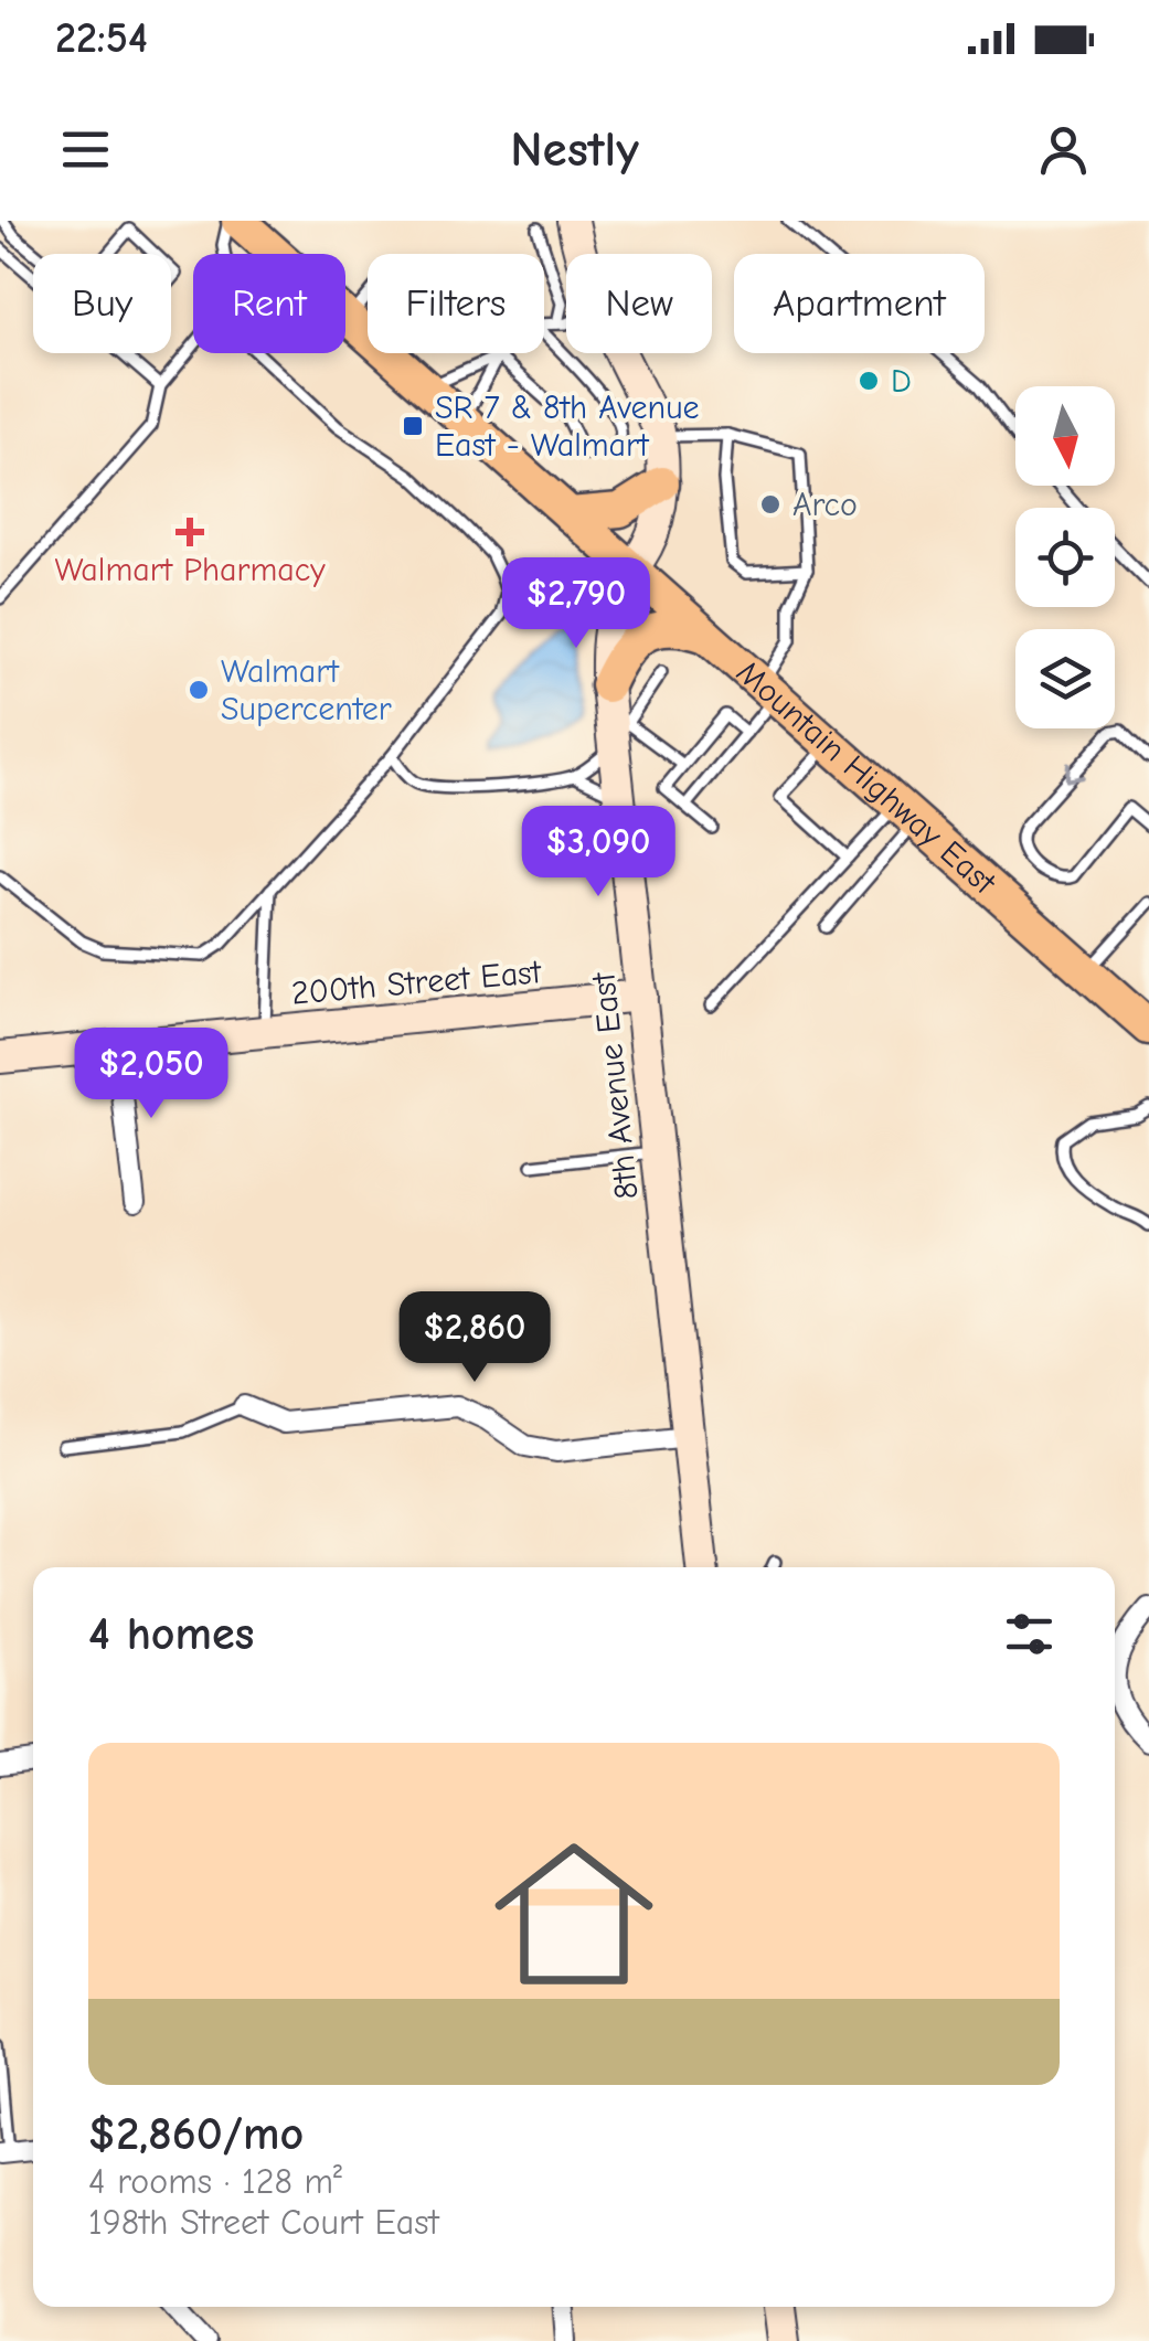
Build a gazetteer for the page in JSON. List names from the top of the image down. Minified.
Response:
{"streets":{"main road":["Mountain Highway East"],"street":["200th Street East","8th Avenue East"]},"crossings":[["Mountain Highway East","8th Avenue East"],["200th Street East","8th Avenue East"]],"places":{"other":["D","Arco","Walmart Supercenter"],"transit":["SR 7 & 8th Avenue East - Walmart"],"health":["Walmart Pharmacy"]},"north":"bottom","page":{"status":"22:54","header":"Nestly","chip":["Buy","Rent","Filters","New","Apartment"],"price":["$2,790","$3,090","$2,050","$2,860"],"heading":"4 homes","list":[{"name":"$2,860/mo","note":"4 rooms · 128 m² · 198th Street Court East"}]}}
